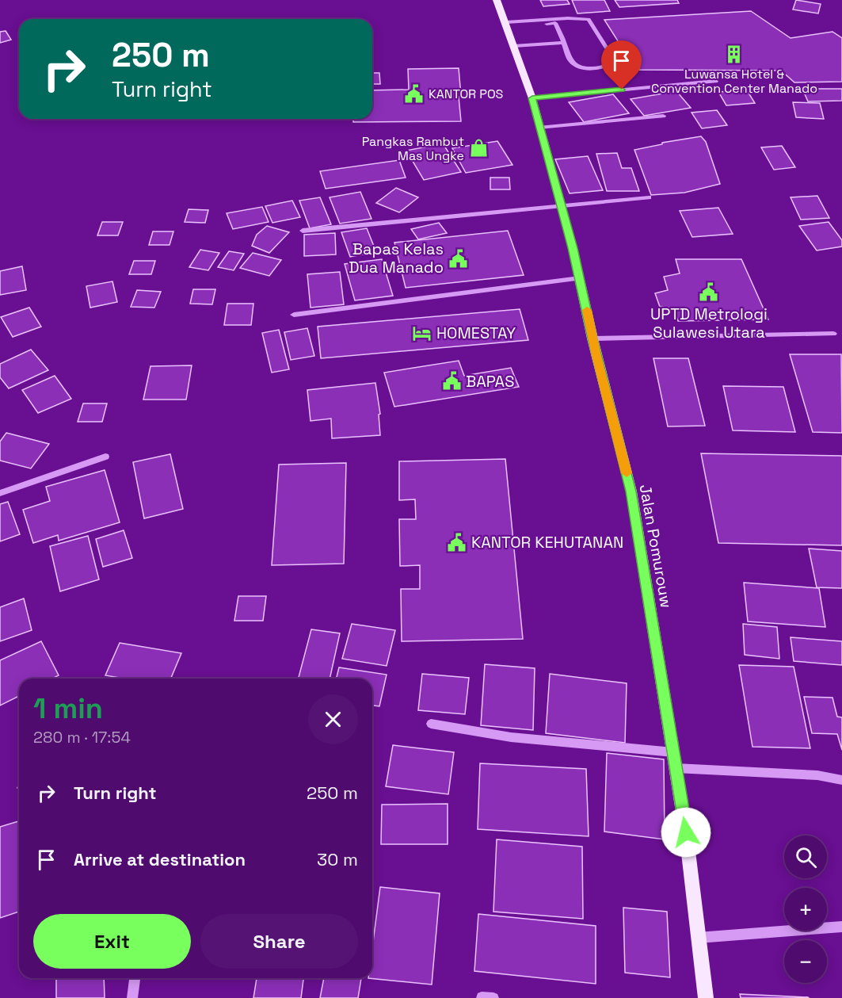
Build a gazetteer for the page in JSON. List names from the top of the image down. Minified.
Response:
{"streets":{"main road":["Jalan Pomurouw"]},"places":{"building":["Luwansa Hotel & Convention Center Manado"],"public building":["KANTOR POS","Bapas Kelas Dua Manado","UPTD Metrologi Sulawesi Utara","BAPAS","KANTOR KEHUTANAN"],"shop":["Pangkas Rambut Mas Ungke"],"hotel":["HOMESTAY"]},"page":{"turn":["250 m","Turn right"],"heading":["1 min","280 m · 17:54"],"list":[{"name":"Turn right","value":"250 m"},{"name":"Arrive at destination","value":"30 m"}],"map_buttons":["+","−"],"buttons":["Exit","Share"]}}
